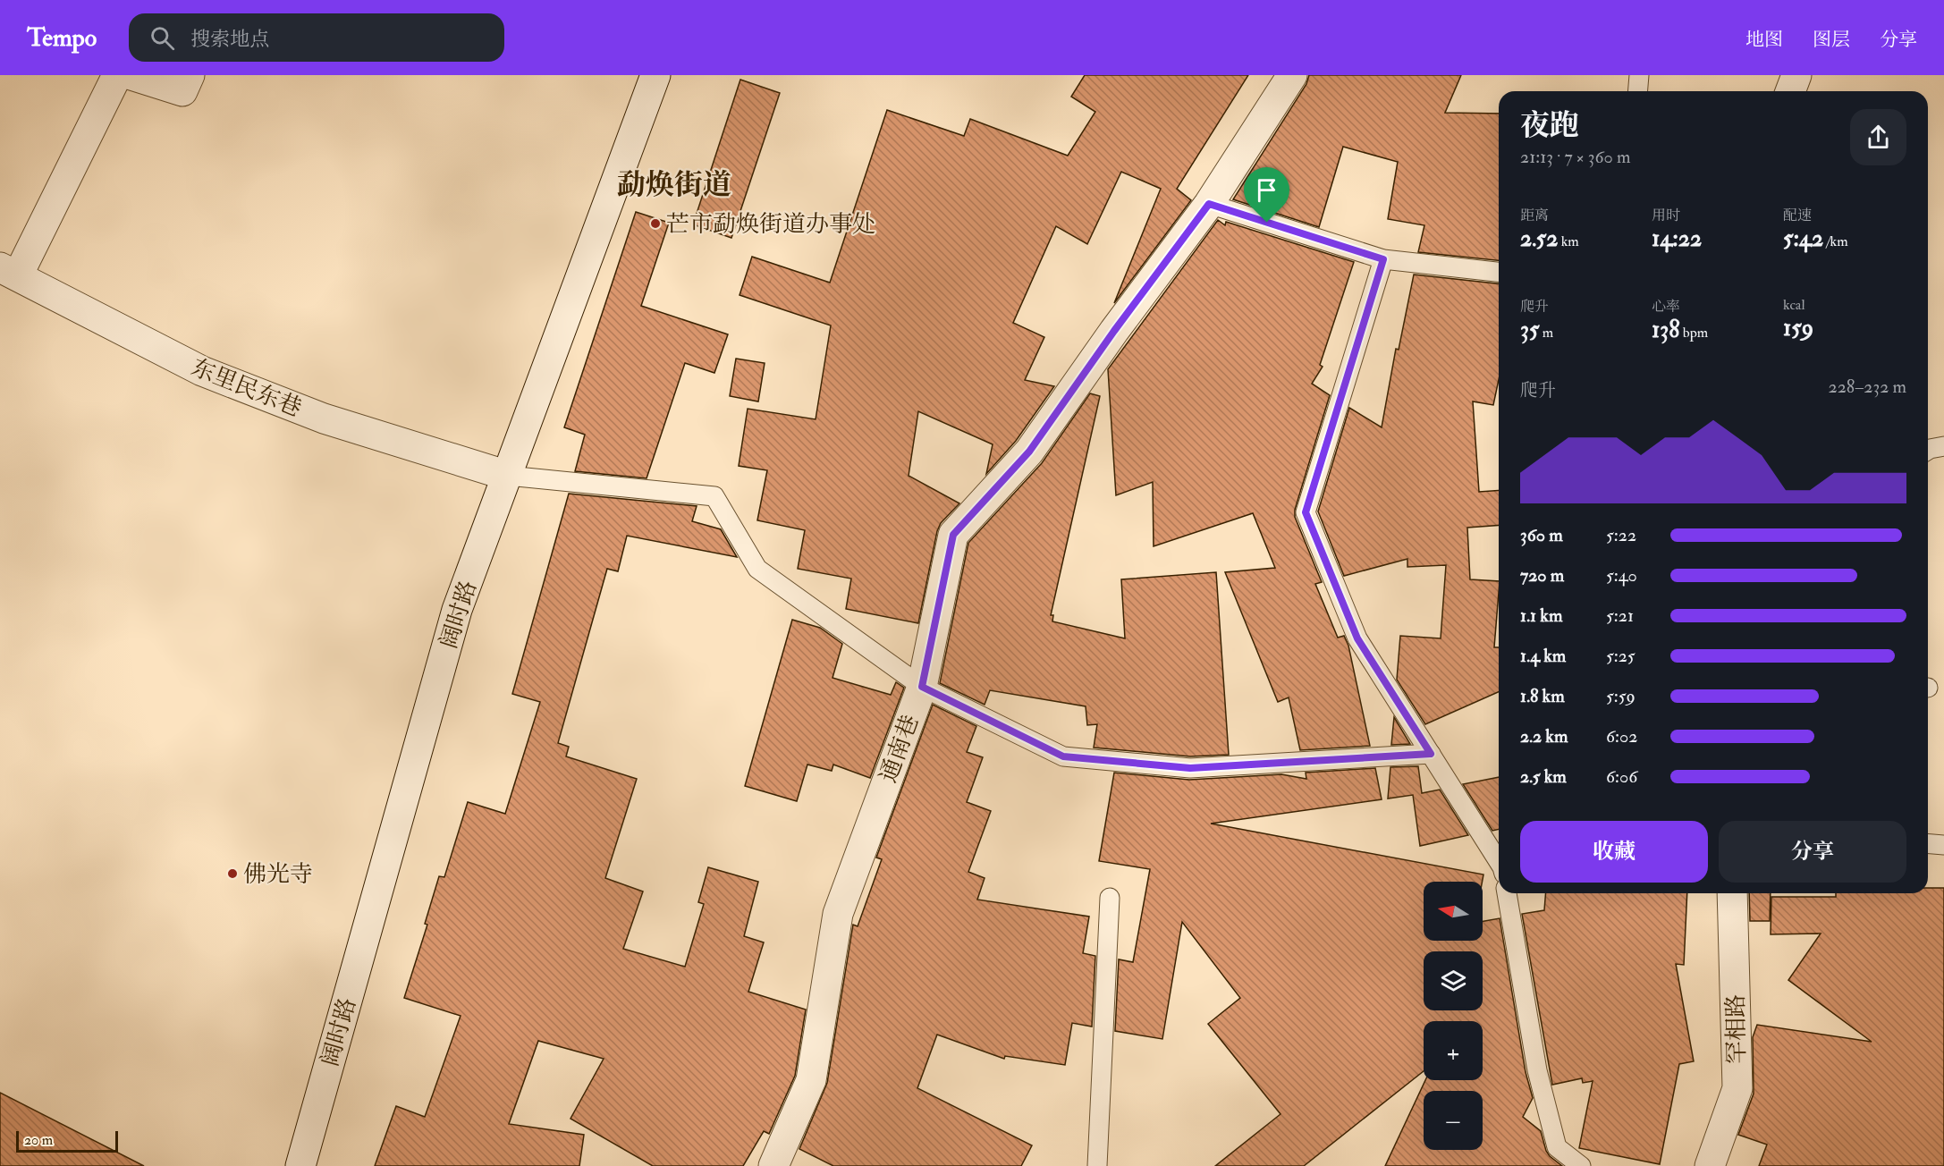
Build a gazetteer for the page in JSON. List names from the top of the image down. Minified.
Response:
{"streets":{"street":["东里民东巷","阔时路","通南巷","罕相路"]},"crossings":[["东里民东巷","阔时路"]],"districts":["勐焕街道"],"places":["芒市勐焕街道办事处","佛光寺"],"scale_bar":"20 m","north":"left","page":{"header":"Tempo","search":"搜索地点","nav":["地图","图层","分享"],"heading":["夜跑","21:13 · 7 × 360 m"],"stats":[["距离","2.52 km"],["用时","14:22"],["配速","5:42 /km"],["爬升","35 m"],["心率","138 bpm"],["kcal","159"]],"chart":["爬升","228–232 m"],"list":[{"name":"360 m","note":"5:22"},{"name":"720 m","note":"5:40"},{"name":"1.1 km","note":"5:21"},{"name":"1.4 km","note":"5:25"},{"name":"1.8 km","note":"5:59"},{"name":"2.2 km","note":"6:02"},{"name":"2.5 km","note":"6:06"}],"buttons":["收藏","分享"],"map_buttons":["+","−"],"scale":"20 m"}}
